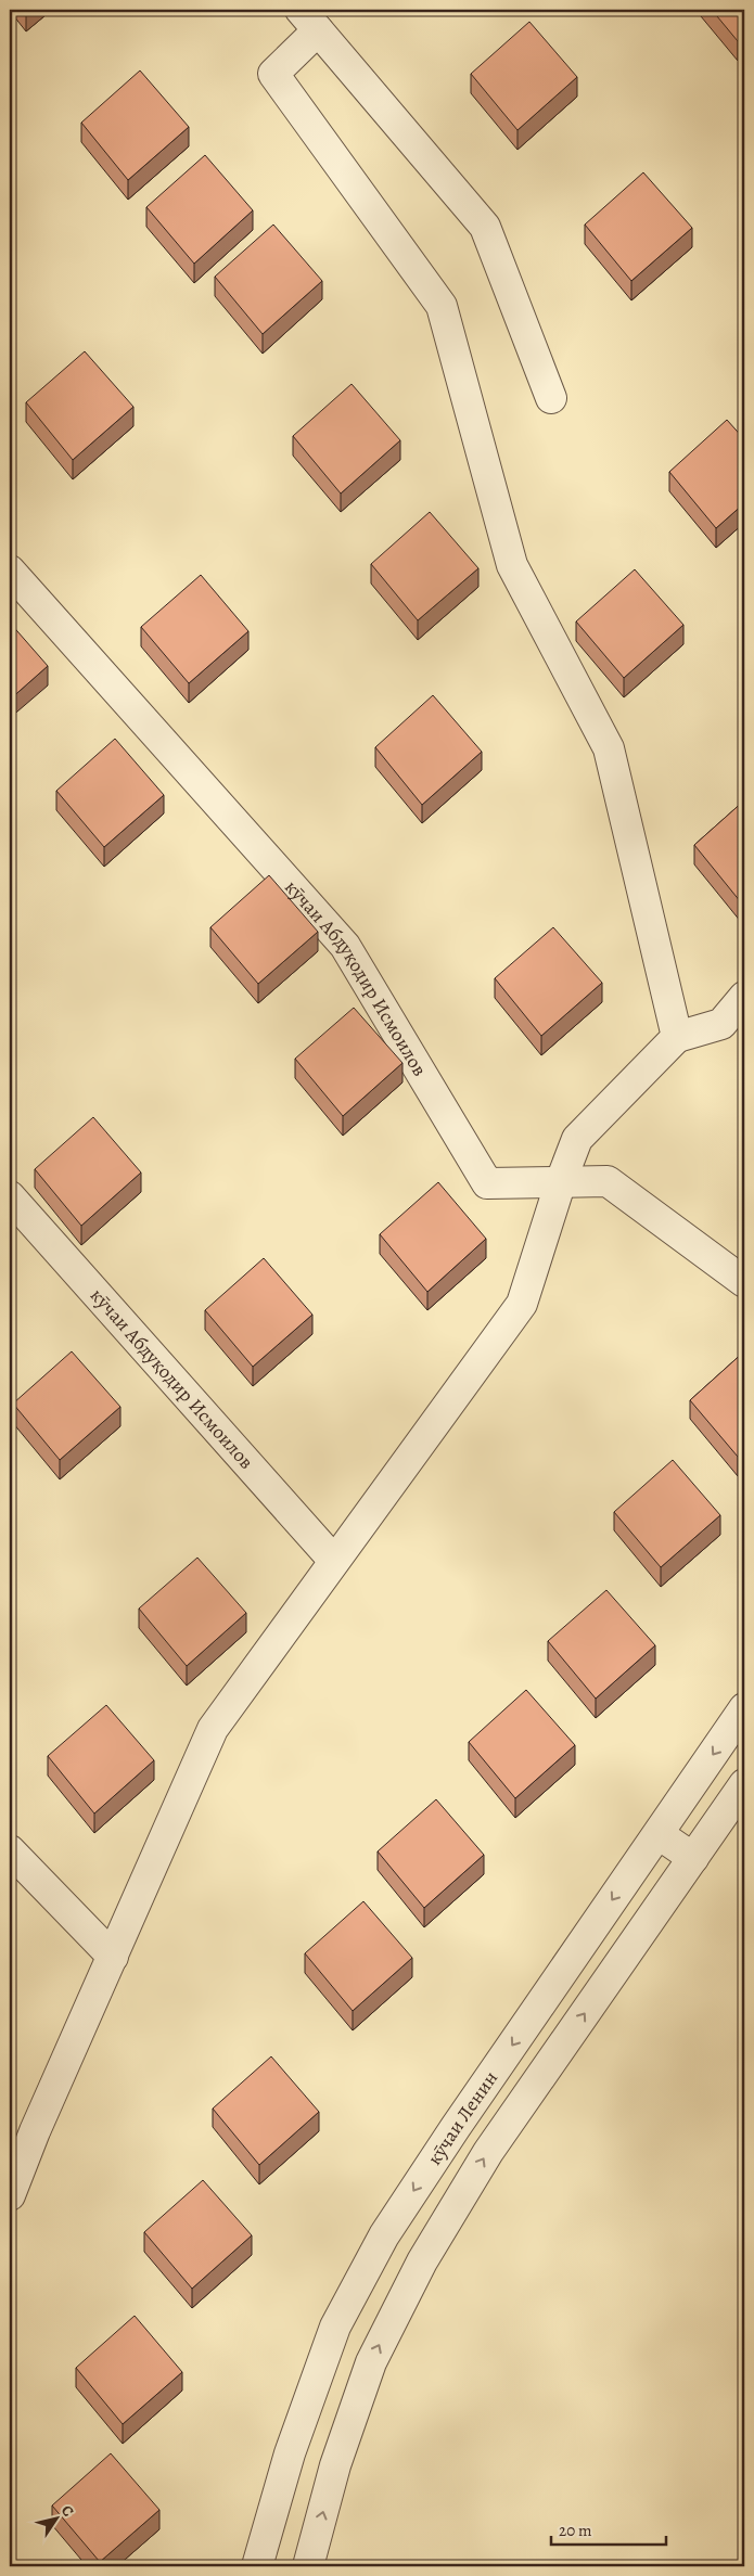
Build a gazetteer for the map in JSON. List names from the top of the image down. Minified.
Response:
{"streets":{"street":["кӯчаи Абдуқодир Исмоилов","кӯчаи Ленин"]},"scale_bar":"20 m","north":"top right"}
